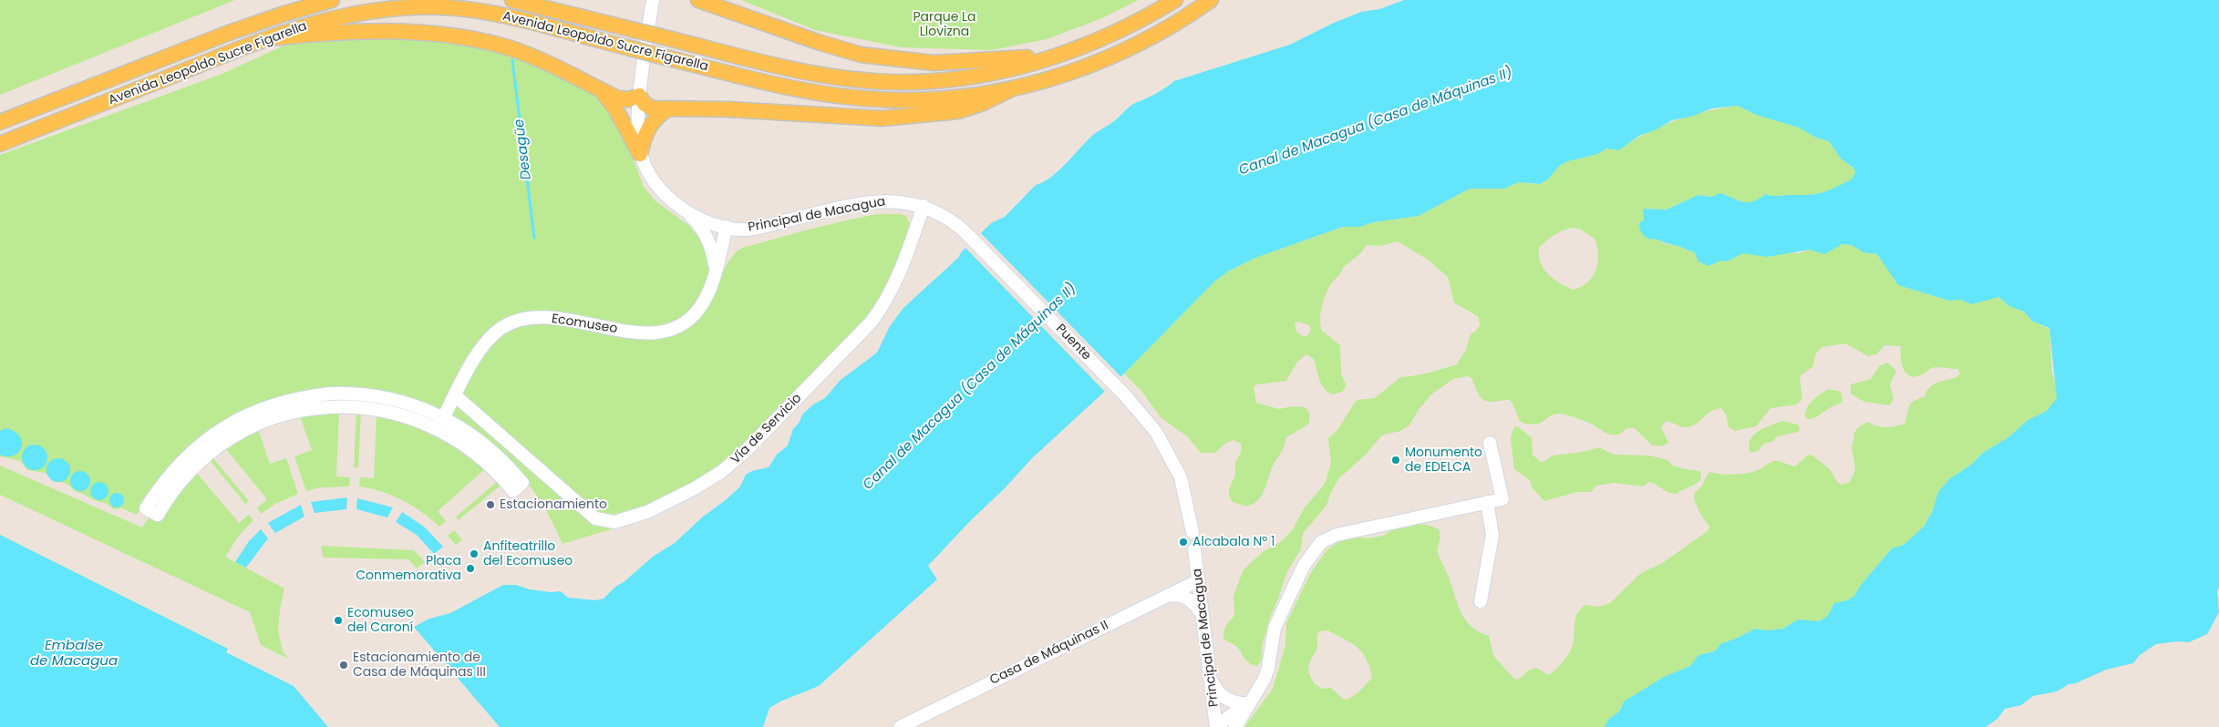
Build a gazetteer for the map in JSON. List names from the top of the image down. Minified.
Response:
{"streets":{"main road":["Avenida Leopoldo Sucre Figarella"],"street":["Principal de Macagua","Ecomuseo","Puente","Vía de Servicio","Casa de Máquinas II"]},"crossings":[["Principal de Macagua","Ecomuseo"],["Principal de Macagua","Puente"],["Principal de Macagua","Vía de Servicio"],["Principal de Macagua","Casa de Máquinas II"],["Ecomuseo","Vía de Servicio"]],"water":["Canal de Macagua (Casa de Máquinas II)","Desagüe","Embalse de Macagua"],"parks":["Parque La Llovizna"],"places":["Monumento de EDELCA","Estacionamiento","Alcabala Nº 1","Anfiteatrillo del Ecomuseo","Placa Conmemorativa","Ecomuseo del Caroní","Estacionamiento de Casa de Máquinas III"]}
